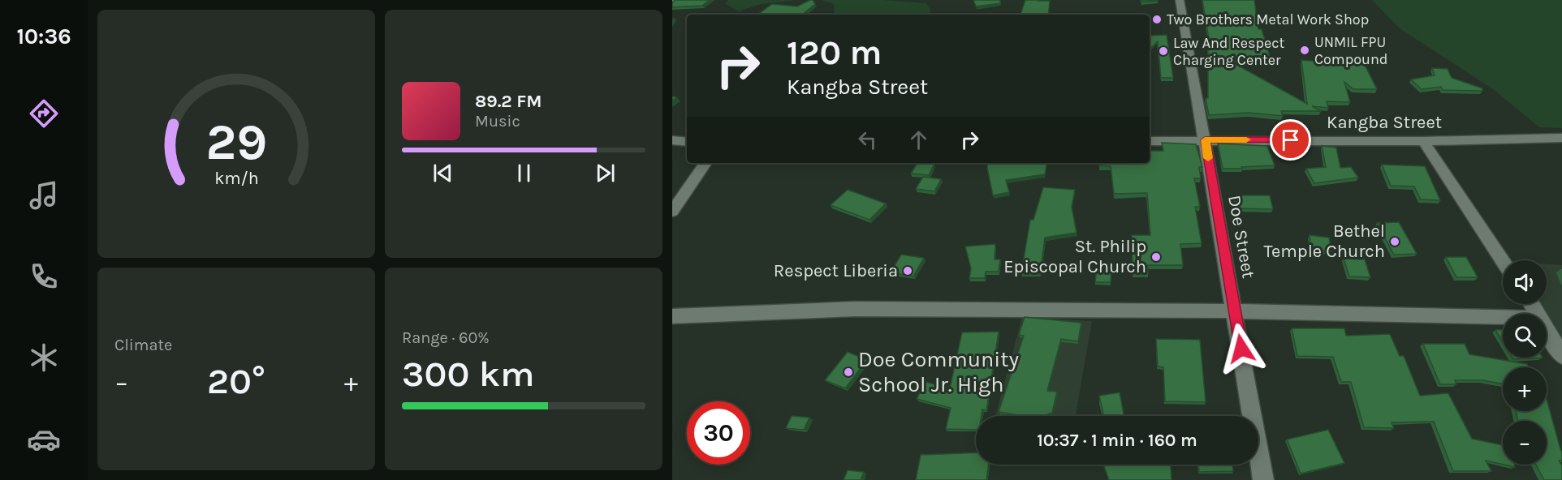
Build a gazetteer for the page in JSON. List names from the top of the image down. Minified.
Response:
{"streets":{"street":["Kangba Street","Doe Street"]},"crossings":[["Kangba Street","Doe Street"]],"places":["Two Brothers Metal Work Shop","UNMIL FPU Compound","Law And Respect Charging Center","Bethel Temple Church","St. Philip Episcopal Church","Respect Liberia","Doe Community School Jr. High"],"page":{"tabs":"10:36","turn":["120 m","Kangba Street"],"song":["89.2 FM","Music"],"map_buttons":["+","−"],"tile":["Climate",["Range · 60%","300 km"]],"heat":["−","20°","+"],"limit":"30","trip":"10:37 · 1 min · 160 m","gauge":["29","km/h"]}}
